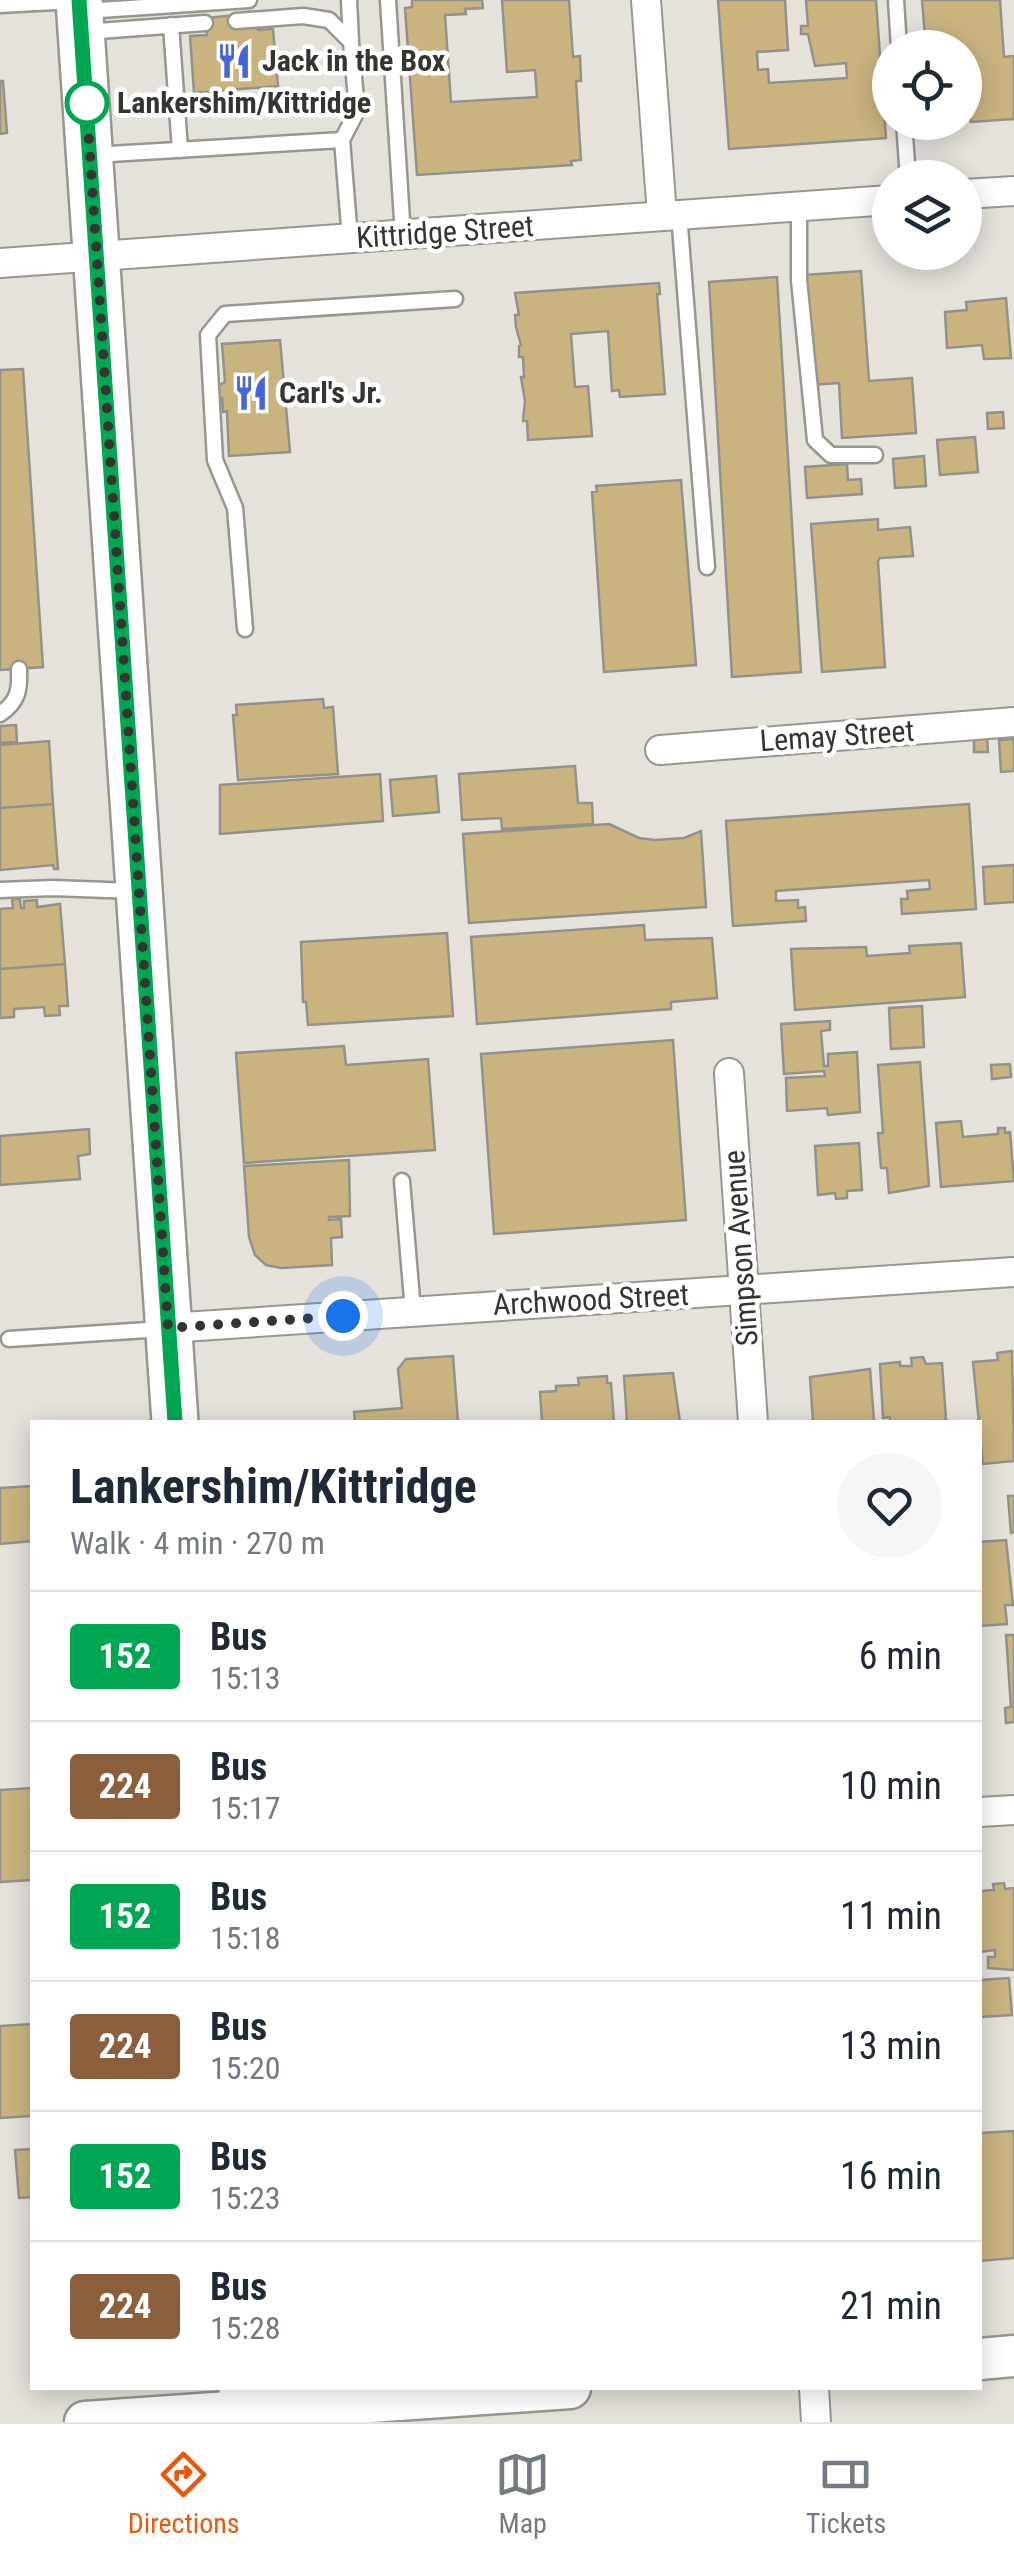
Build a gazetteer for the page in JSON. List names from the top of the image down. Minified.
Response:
{"streets":{"street":["Kittridge Street","Lemay Street","Simpson Avenue","Archwood Street"]},"crossings":[["Simpson Avenue","Archwood Street"]],"places":{"restaurant":["Jack in the Box","Carl's Jr."],"other":["Lankershim/Kittridge"]},"lines":["bus line 152"],"page":{"heading":["Lankershim/Kittridge","Walk · 4 min · 270 m"],"list":[{"mark":"152","name":"Bus","note":"15:13","value":"6 min"},{"mark":"224","name":"Bus","note":"15:17","value":"10 min"},{"mark":"152","name":"Bus","note":"15:18","value":"11 min"},{"mark":"224","name":"Bus","note":"15:20","value":"13 min"},{"mark":"152","name":"Bus","note":"15:23","value":"16 min"},{"mark":"224","name":"Bus","note":"15:28","value":"21 min"}],"tabs":["Directions","Map","Tickets"]}}
